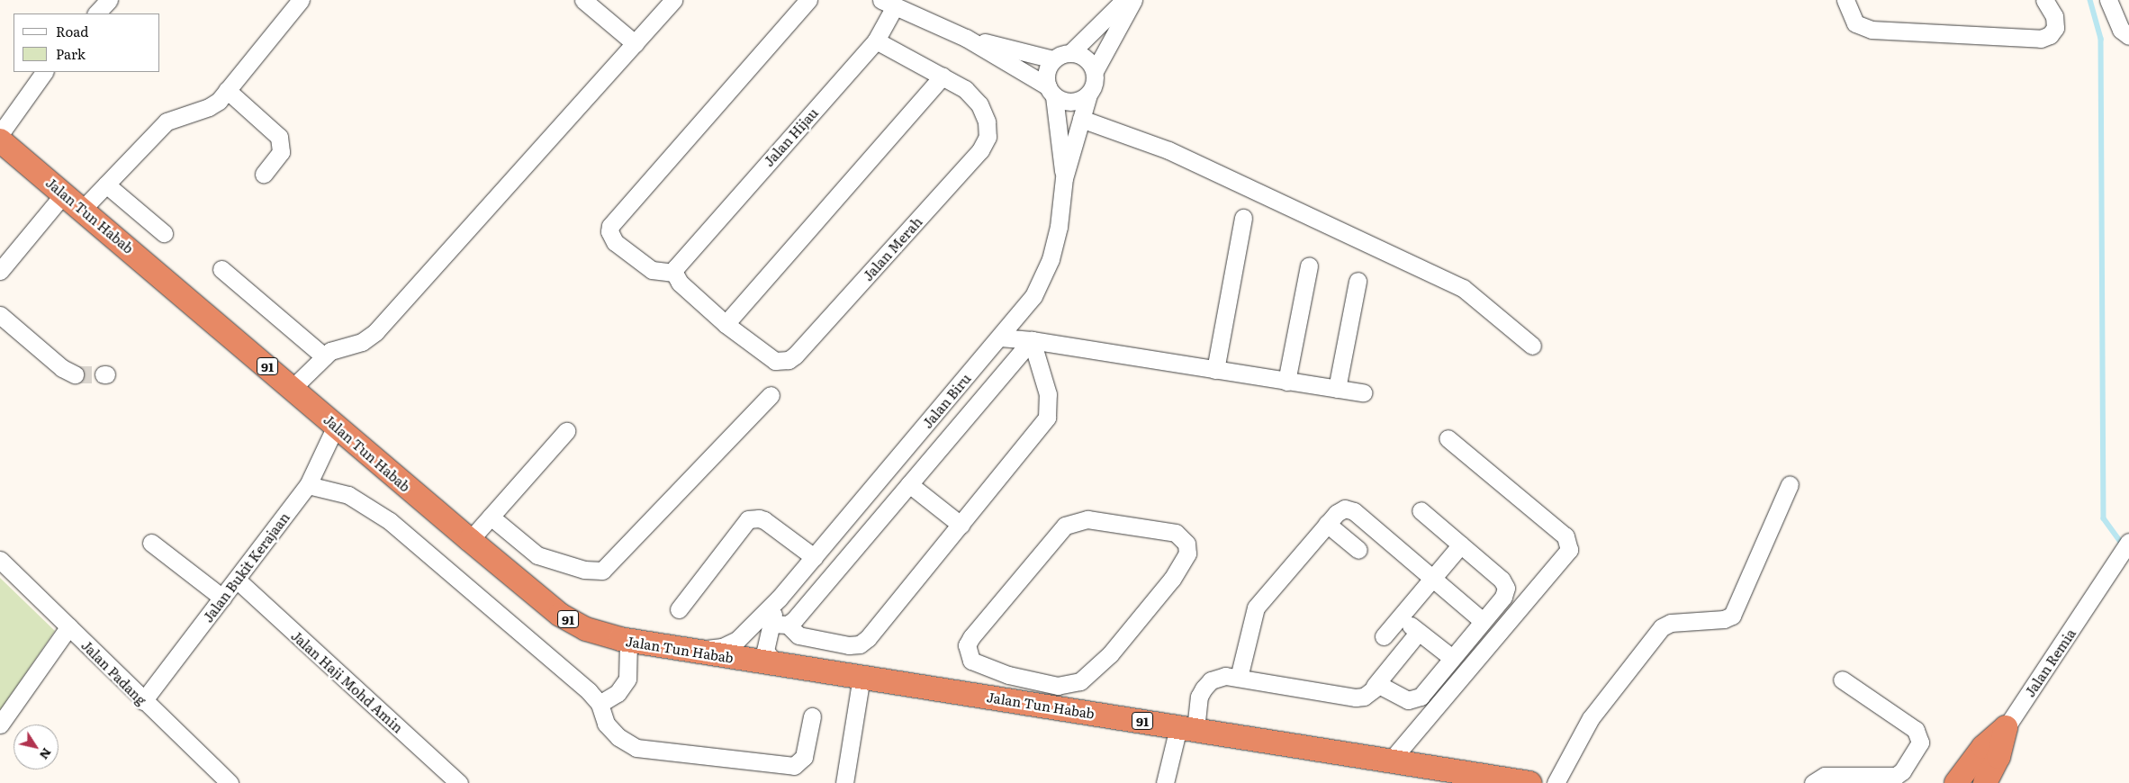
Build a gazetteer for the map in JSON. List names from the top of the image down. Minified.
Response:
{"streets":{"highway":["Jalan Tun Habab","91"],"street":["Jalan Hijau","Jalan Merah","Jalan Biru","Jalan Bukit Kerajaan","Jalan Remia","Jalan Padang","Jalan Haji Mohd Amin"]},"crossings":[["Jalan Tun Habab","Jalan Biru"],["Jalan Tun Habab","Jalan Bukit Kerajaan"],["Jalan Bukit Kerajaan","Jalan Padang"],["Jalan Bukit Kerajaan","Jalan Haji Mohd Amin"]],"legend":["Road","Park"],"north":"bottom right"}
